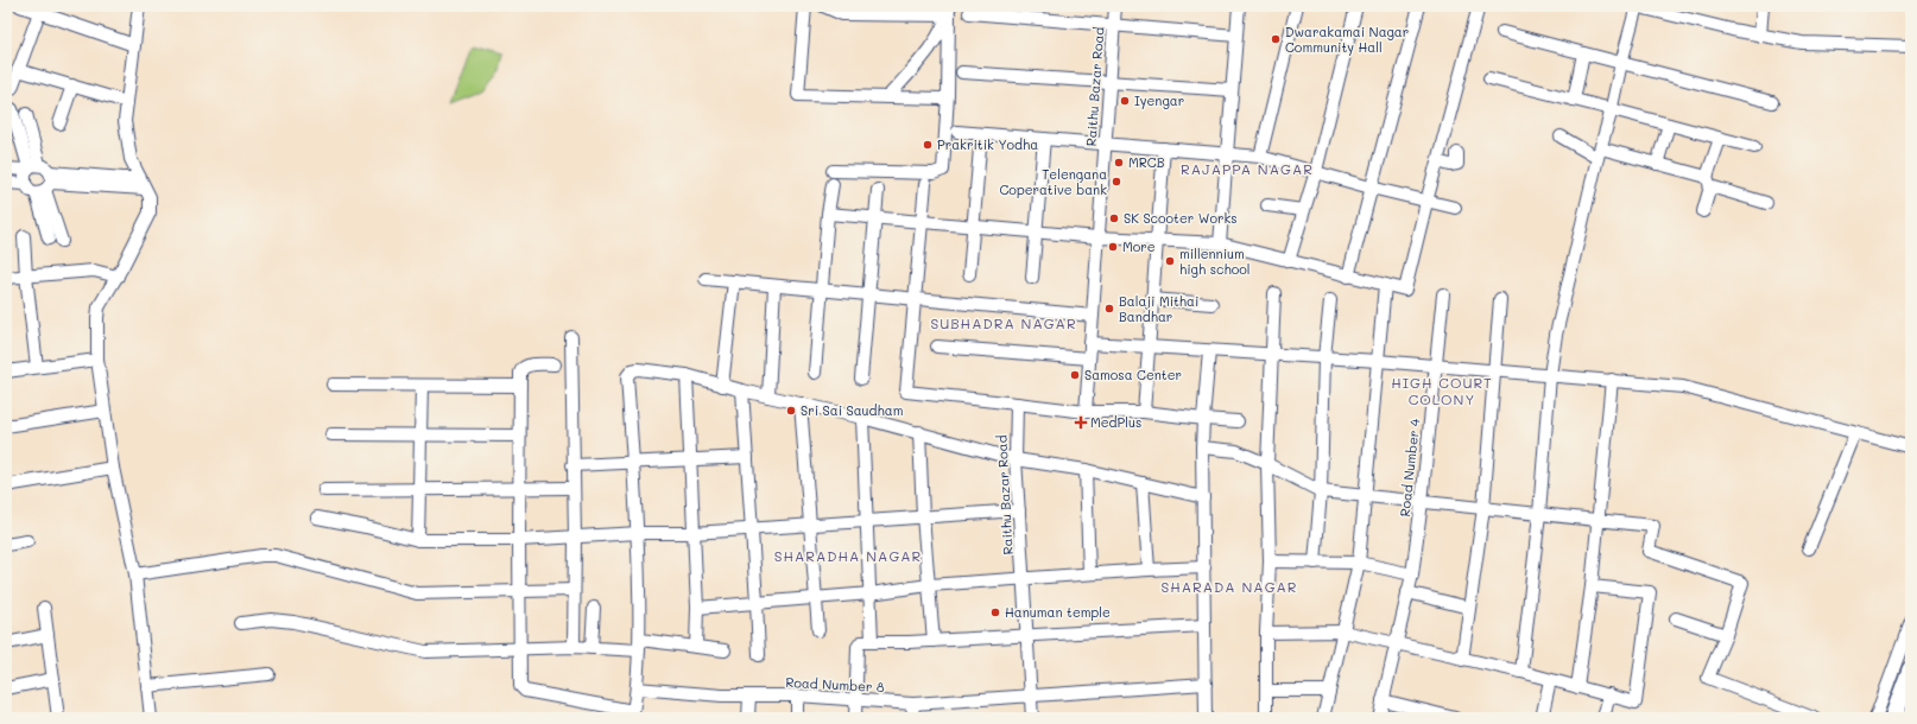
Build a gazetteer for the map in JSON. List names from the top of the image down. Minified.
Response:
{"streets":{"street":["Raithu Bazar Road","Road Number 4","Road Number 8"]},"crossings":[["Raithu Bazar Road","Road Number 8"]],"districts":["RAJAPPA NAGAR","SUBHADRA NAGAR","HIGH COURT COLONY","SHARADHA NAGAR","SHARADA NAGAR"],"places":{"other":["Dwarakamai Nagar Community Hall","Iyengar","Prakritik Yodha","MRCB","Telengana Coperative bank","SK Scooter Works","More","millennium high school","Balaji Mithai Bandhar","Samosa Center","Sri Sai Saudham","Hanuman temple"],"health":["MedPlus"]}}
